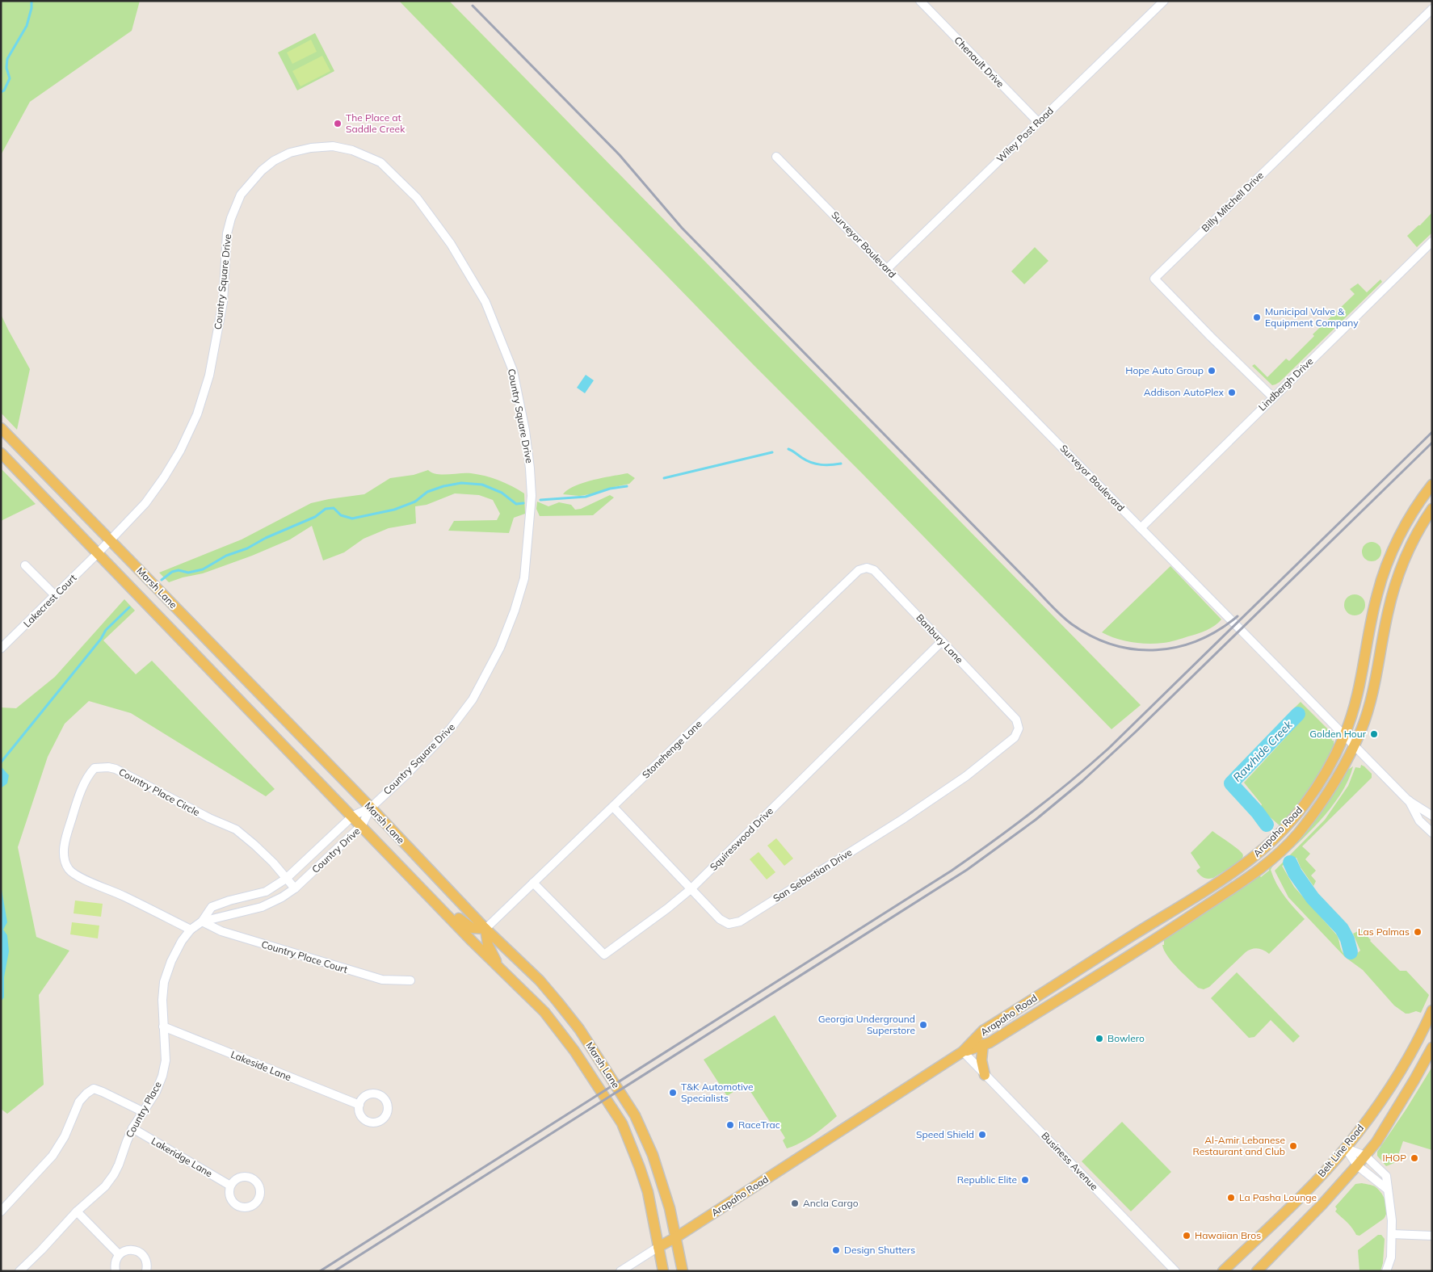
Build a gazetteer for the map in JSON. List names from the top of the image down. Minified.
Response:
{"streets":{"main road":["Marsh Lane","Arapaho Road","Belt Line Road"],"street":["Chenault Drive","Wiley Post Road","Billy Mitchell Drive","Surveyor Boulevard","Country Square Drive","Lindbergh Drive","Lakecrest Court","Banbury Lane","Stonehenge Lane","Country Place Circle","Squireswood Drive","Country Drive","San Sebastian Drive","Country Place Court","Lakeside Lane","Country Place","Lakeridge Lane","Business Avenue"]},"crossings":[["Chenault Drive","Wiley Post Road"],["Wiley Post Road","Surveyor Boulevard"],["Billy Mitchell Drive","Lindbergh Drive"],["Surveyor Boulevard","Lindbergh Drive"],["Surveyor Boulevard","Arapaho Road"],["Country Square Drive","Marsh Lane"],["Country Square Drive","Lakecrest Court"],["Country Square Drive","Country Drive"],["Country Square Drive","Country Place"],["Marsh Lane","Lakecrest Court"],["Marsh Lane","Stonehenge Lane"],["Marsh Lane","Arapaho Road"],["Marsh Lane","Country Drive"],["Marsh Lane","Country Place"],["Banbury Lane","Stonehenge Lane"],["Banbury Lane","Squireswood Drive"],["Banbury Lane","San Sebastian Drive"],["Stonehenge Lane","Squireswood Drive"],["Stonehenge Lane","San Sebastian Drive"],["Country Place Circle","Country Drive"],["Country Place Circle","Country Place"],["Arapaho Road","Business Avenue"],["Squireswood Drive","San Sebastian Drive"],["Country Drive","Country Place"],["Country Place Court","Country Place"],["Lakeside Lane","Country Place"],["Country Place","Lakeridge Lane"]],"water":["Rawhide Creek"],"places":["The Place at Saddle Creek","Municipal Valve & Equipment Company","Hope Auto Group","Addison AutoPlex","Golden Hour","Las Palmas","Georgia Underground Superstore","Bowlero","T&K Automotive Specialists","RaceTrac","Speed Shield","Al-Amir Lebanese Restaurant and Club","IHOP","Republic Elite","La Pasha Lounge","Ancla Cargo","Hawaiian Bros","Design Shutters"]}
